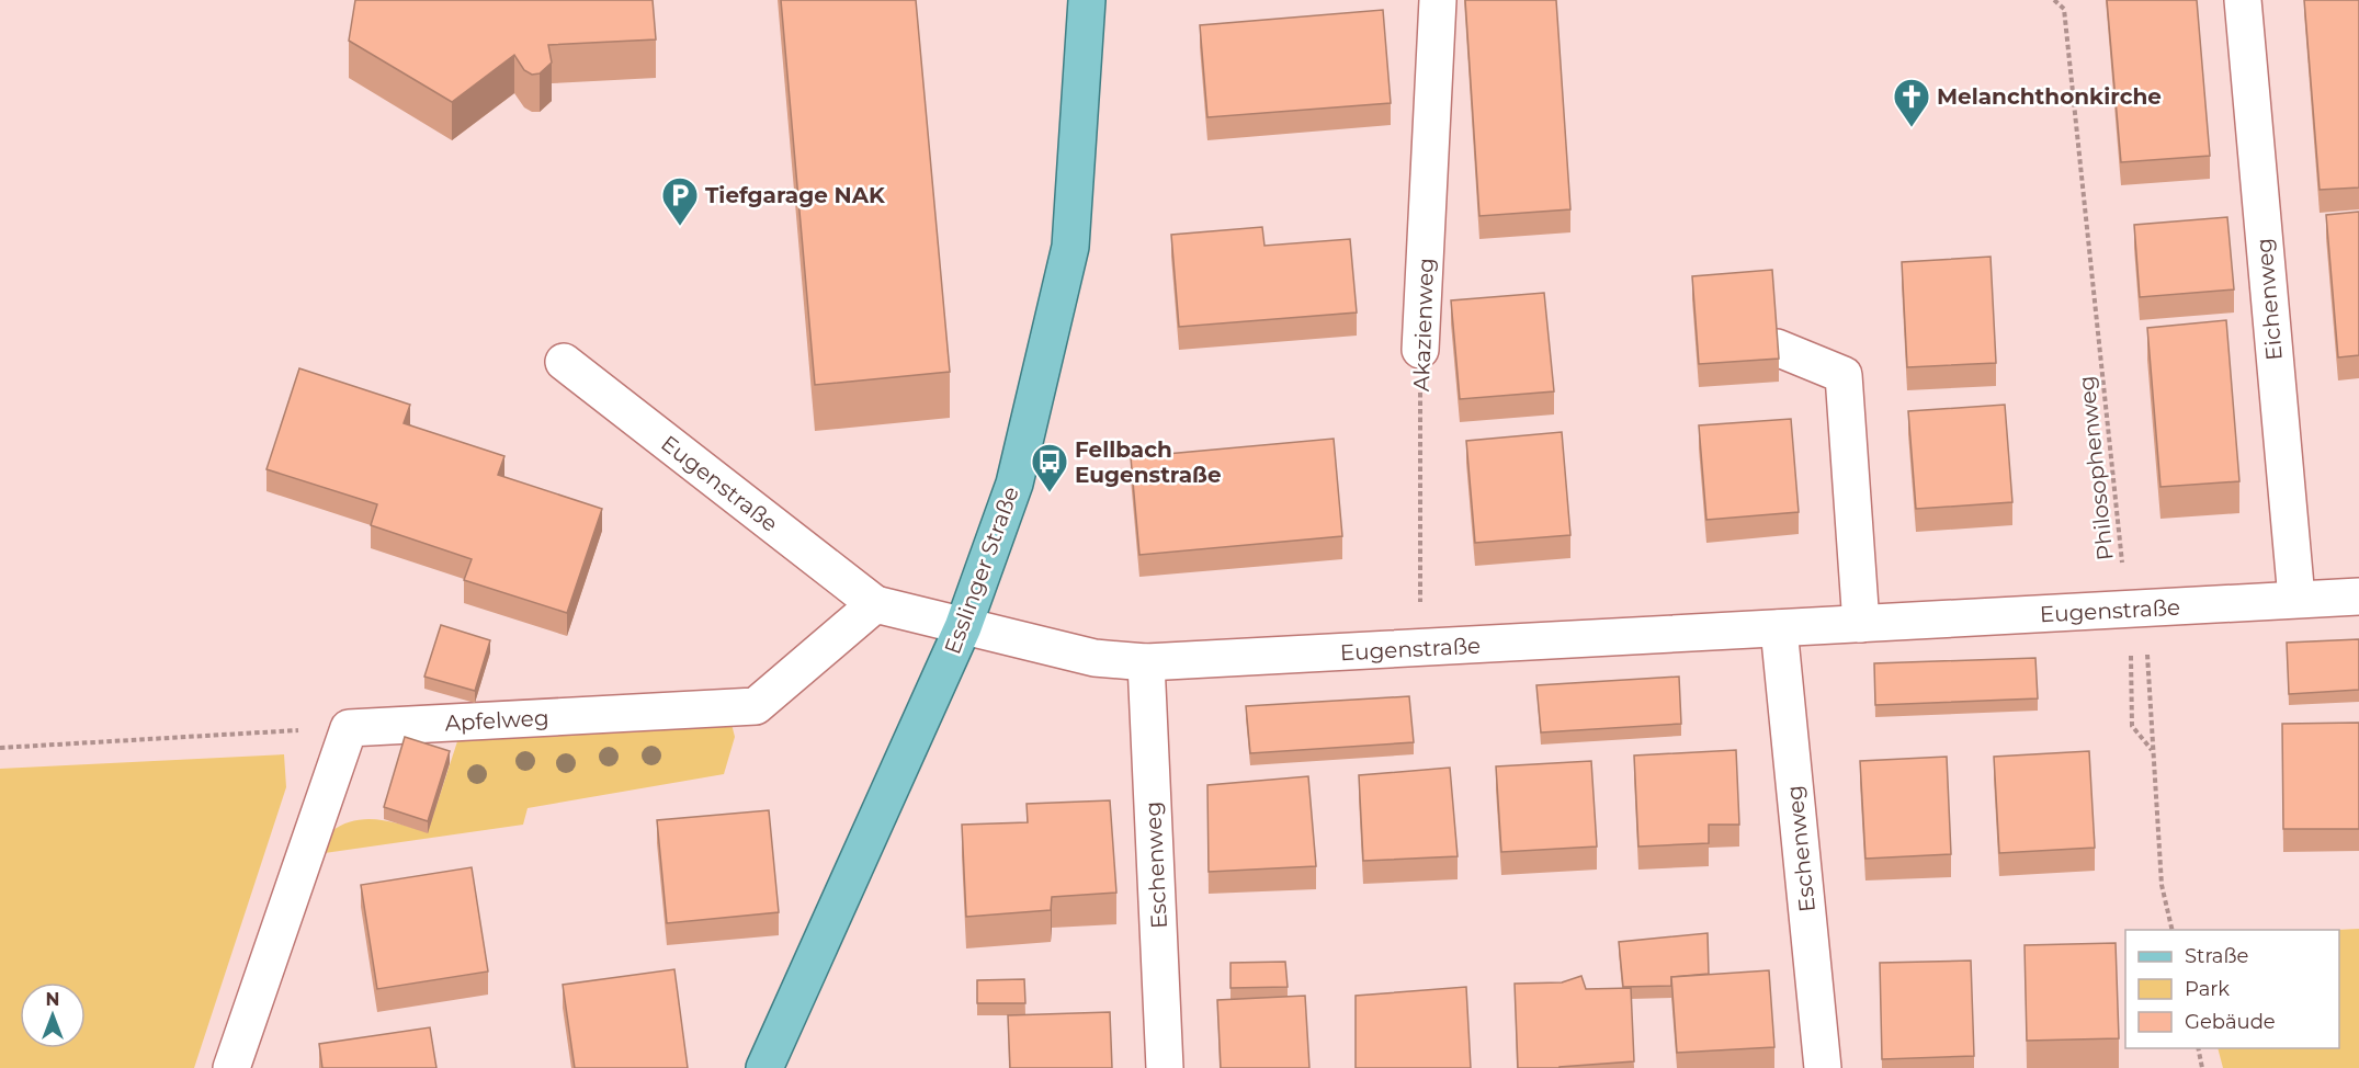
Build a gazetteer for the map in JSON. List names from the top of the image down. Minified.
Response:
{"streets":{"main road":["Esslinger Straße"],"street":["Eichenweg","Akazienweg","Eugenstraße","Apfelweg","Eschenweg"],"path":["Philosophenweg"]},"crossings":[["Eichenweg","Eugenstraße"],["Akazienweg","Eugenstraße"],["Philosophenweg","Eugenstraße"],["Eugenstraße","Esslinger Straße"],["Eugenstraße","Apfelweg"],["Eugenstraße","Eschenweg"]],"places":{"church":["Melanchthonkirche"],"parking":["Tiefgarage NAK"],"bus stop":["Fellbach Eugenstraße"]},"legend":["Straße","Park","Gebäude"],"north":"top"}
